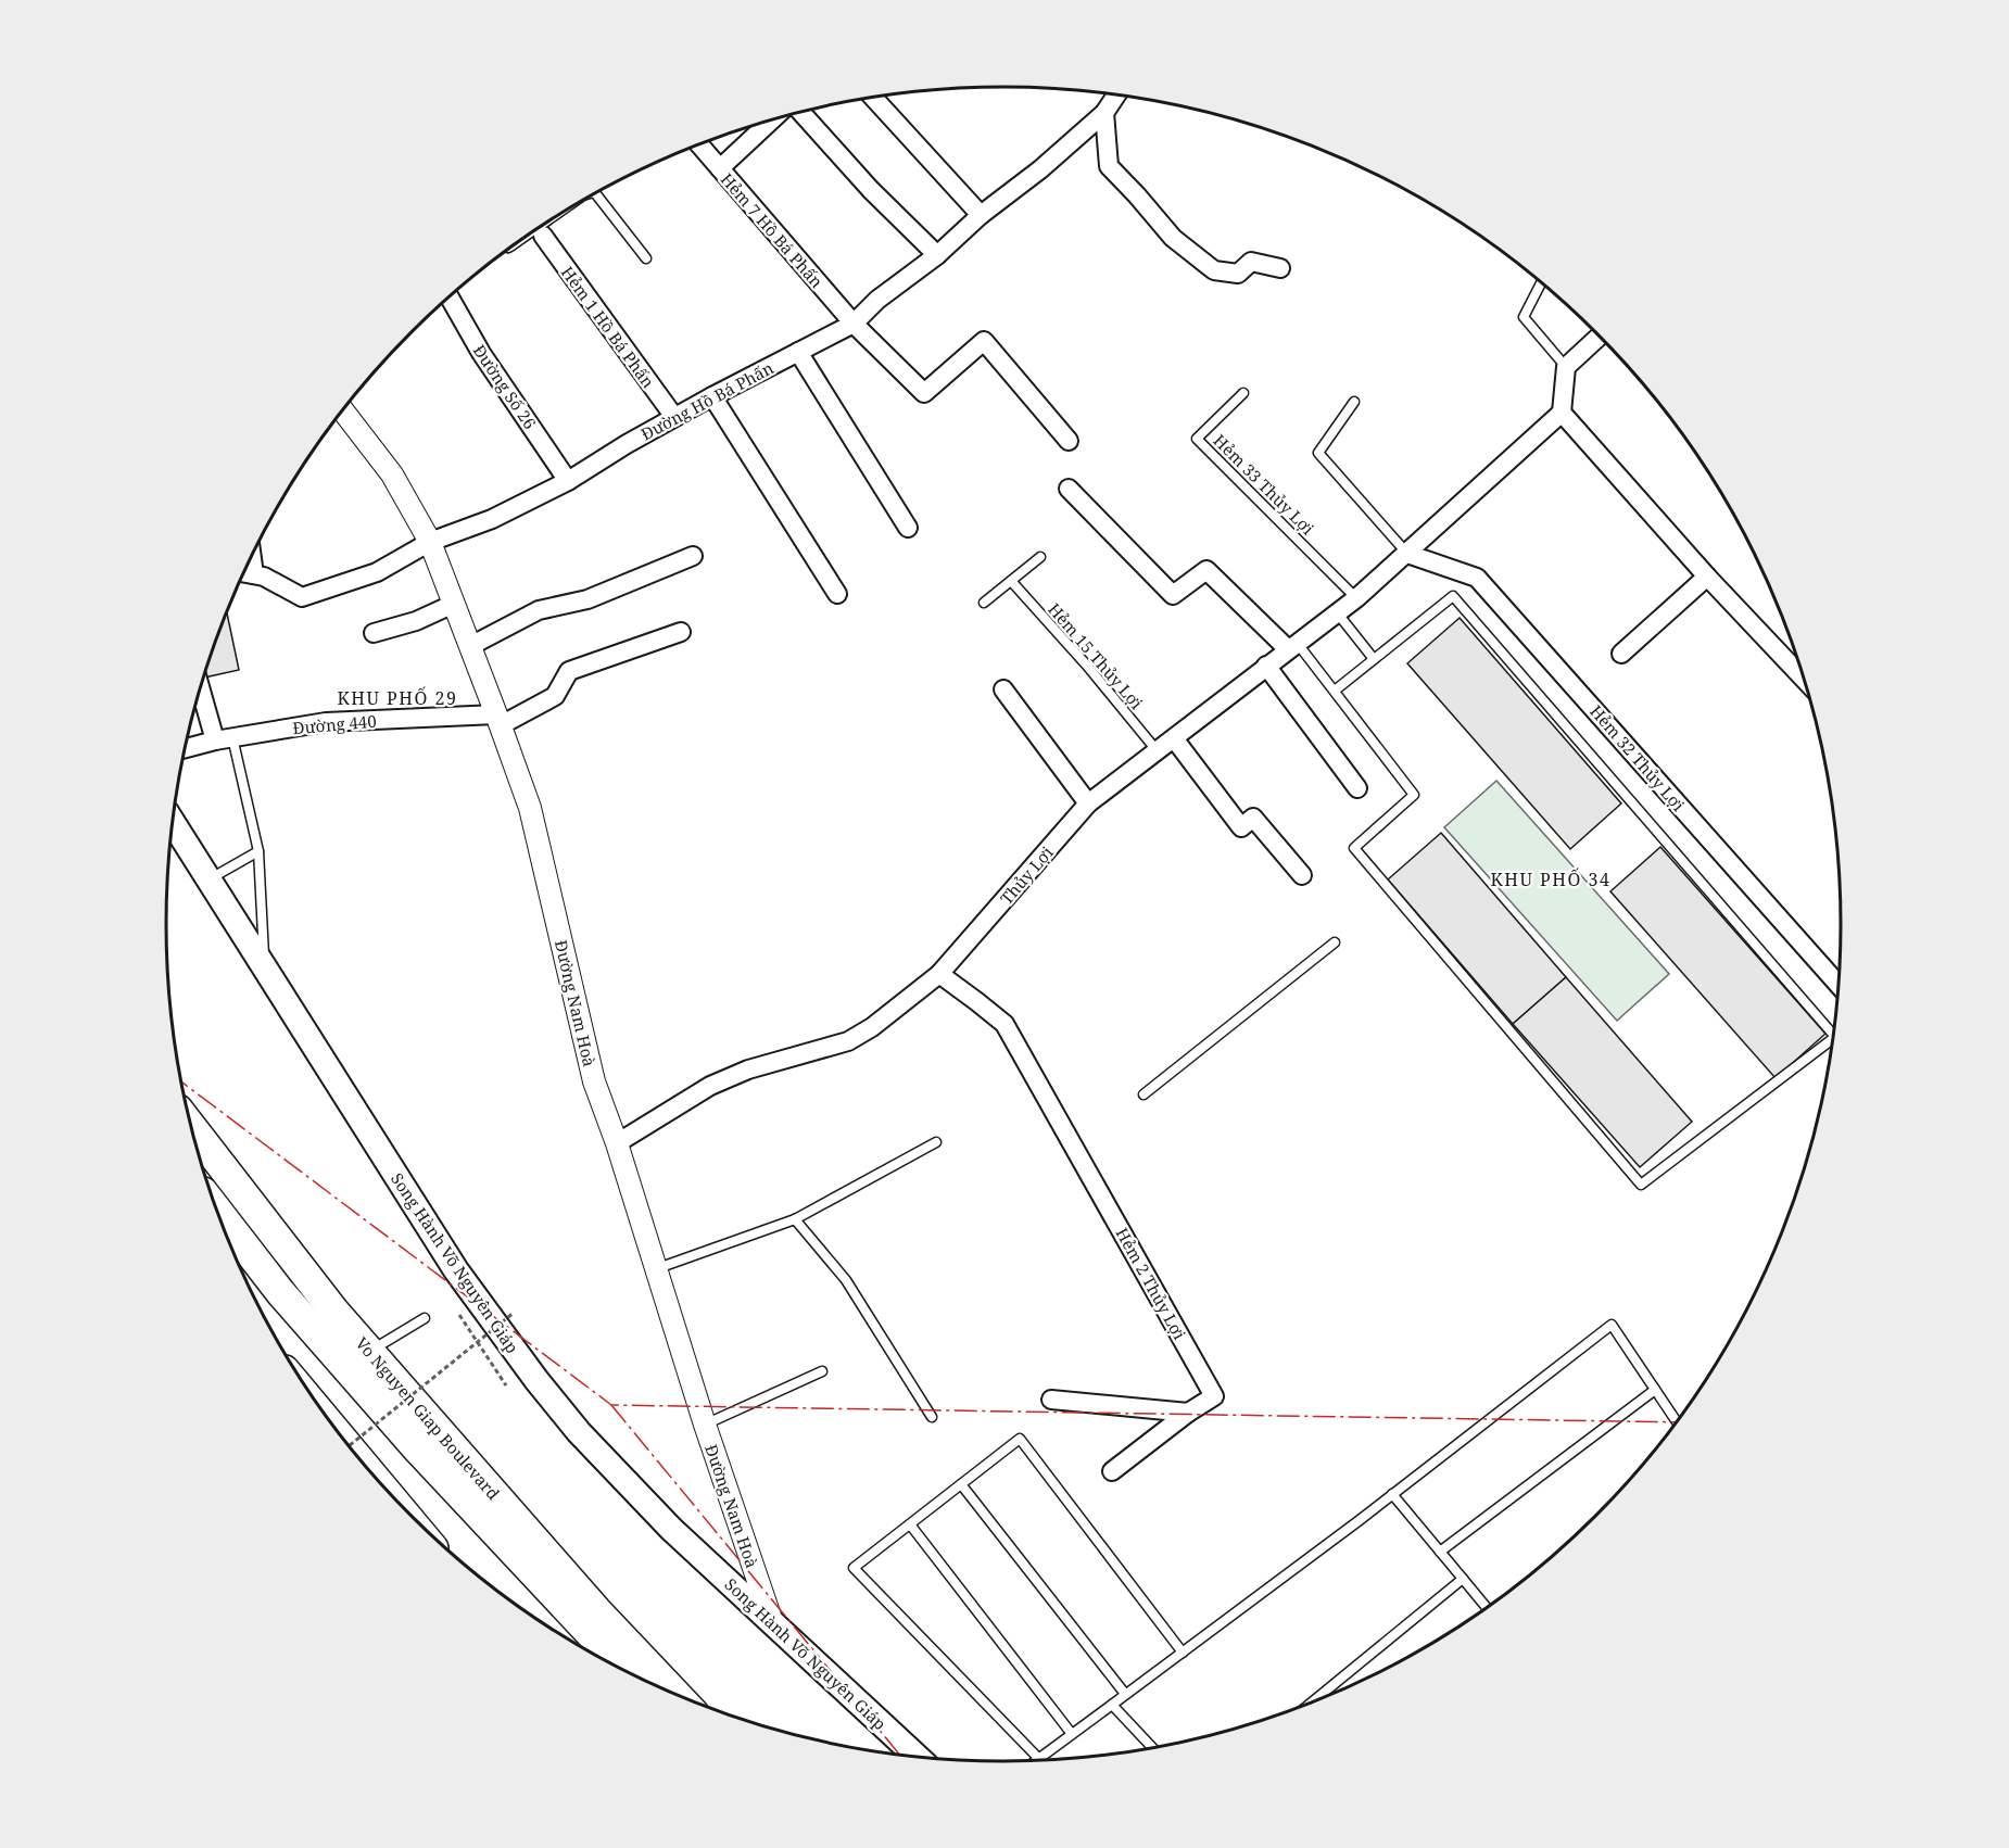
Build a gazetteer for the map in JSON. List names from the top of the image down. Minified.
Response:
{"streets":{"highway":["Vo Nguyen Giap Boulevard"],"main road":["Song Hành Võ Nguyên Giáp"],"street":["Hẻm 7 Hồ Bá Phấn","Hẻm 1 Hồ Bá Phấn","Đường Số 26","Đường Hồ Bá Phấn","Đường 440","Hẻm 32 Thủy Lợi","Thủy Lợi","Đường Nam Hoà","Hẻm 2 Thủy Lợi"],"lane":["Hẻm 33 Thủy Lợi","Hẻm 15 Thủy Lợi"]},"crossings":[["Hẻm 7 Hồ Bá Phấn","Đường Hồ Bá Phấn"],["Hẻm 1 Hồ Bá Phấn","Đường Hồ Bá Phấn"],["Đường Số 26","Đường Hồ Bá Phấn"],["Đường Hồ Bá Phấn","Đường Nam Hoà"],["Hẻm 33 Thủy Lợi","Thủy Lợi"],["Hẻm 15 Thủy Lợi","Thủy Lợi"],["Đường 440","Đường Nam Hoà"],["Hẻm 32 Thủy Lợi","Thủy Lợi"],["Thủy Lợi","Đường Nam Hoà"],["Thủy Lợi","Hẻm 2 Thủy Lợi"],["Đường Nam Hoà","Song Hành Võ Nguyên Giáp"]],"districts":["KHU PHỐ 29","KHU PHỐ 34"]}
